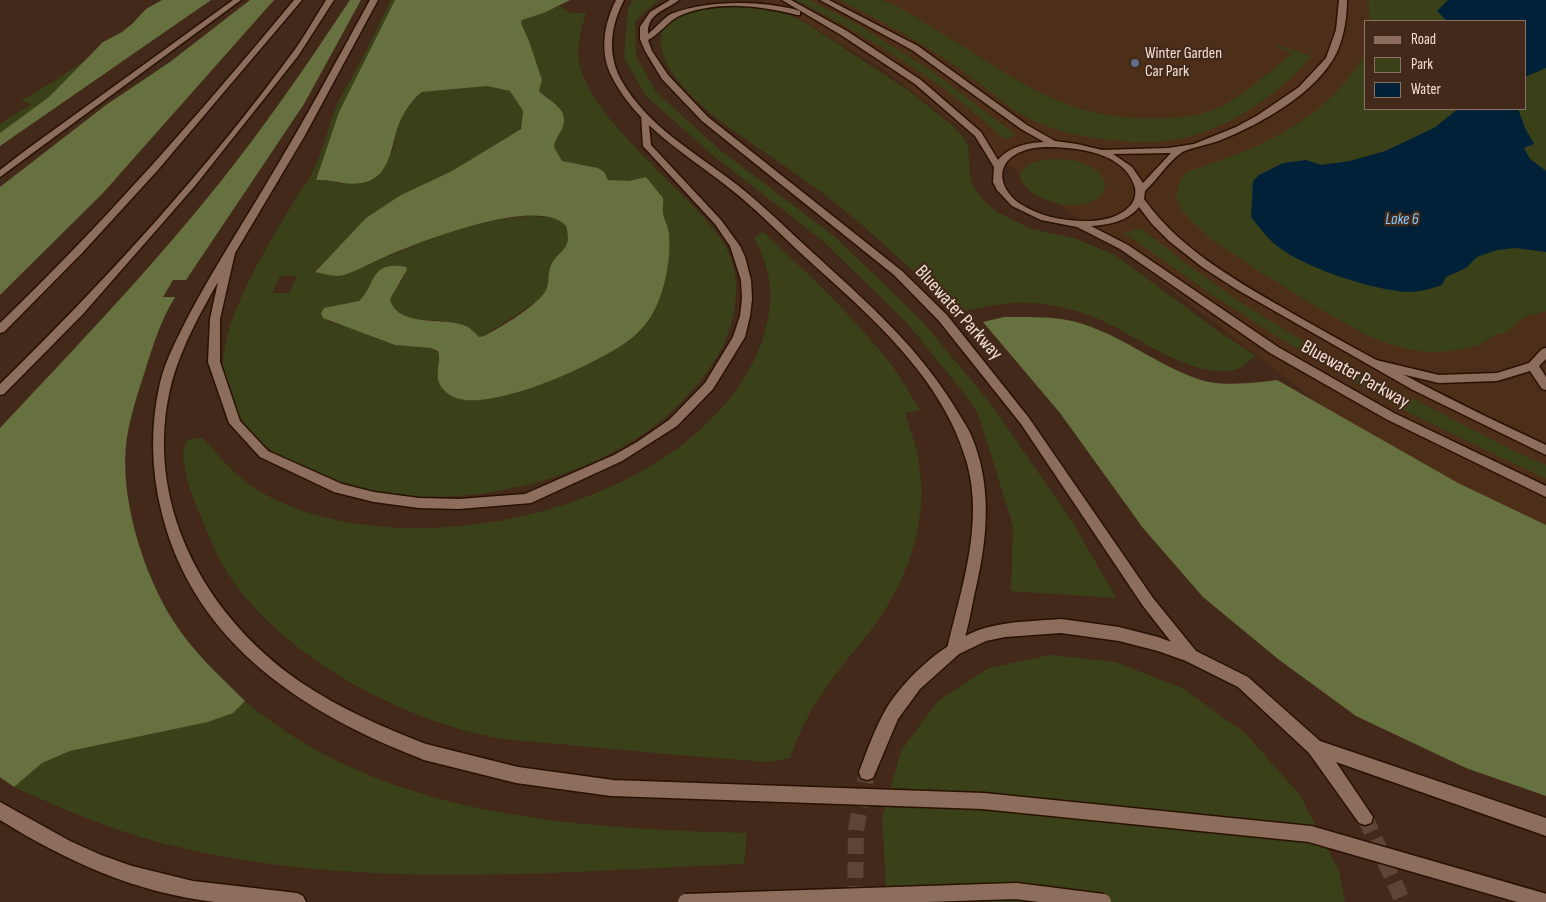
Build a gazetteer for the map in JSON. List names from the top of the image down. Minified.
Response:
{"streets":{"street":["Bluewater Parkway"]},"water":["Lake 6"],"places":["Winter Garden Car Park"],"legend":["Road","Park","Water"]}
